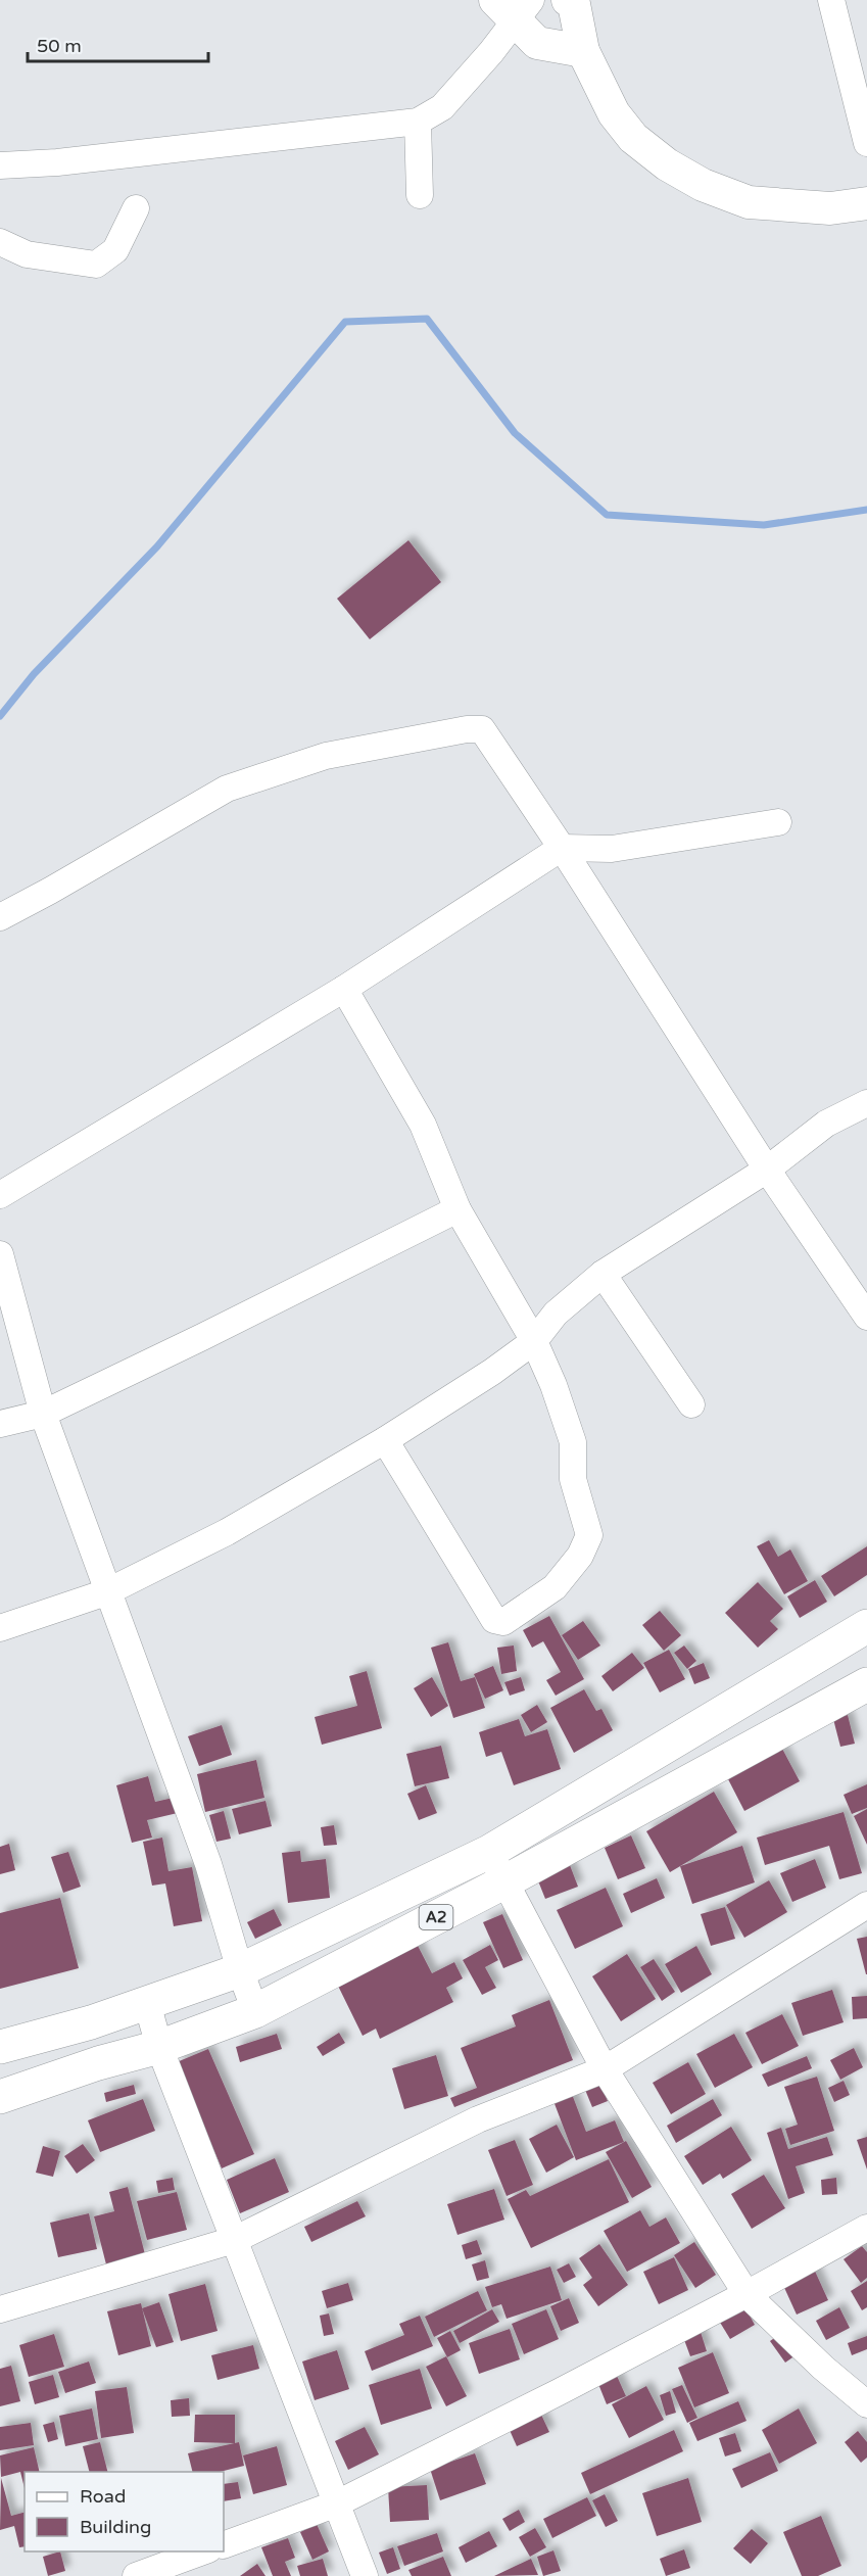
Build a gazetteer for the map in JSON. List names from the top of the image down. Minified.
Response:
{"streets":{"highway":["A2"]},"legend":["Road","Building"],"scale_bar":"50 m"}
